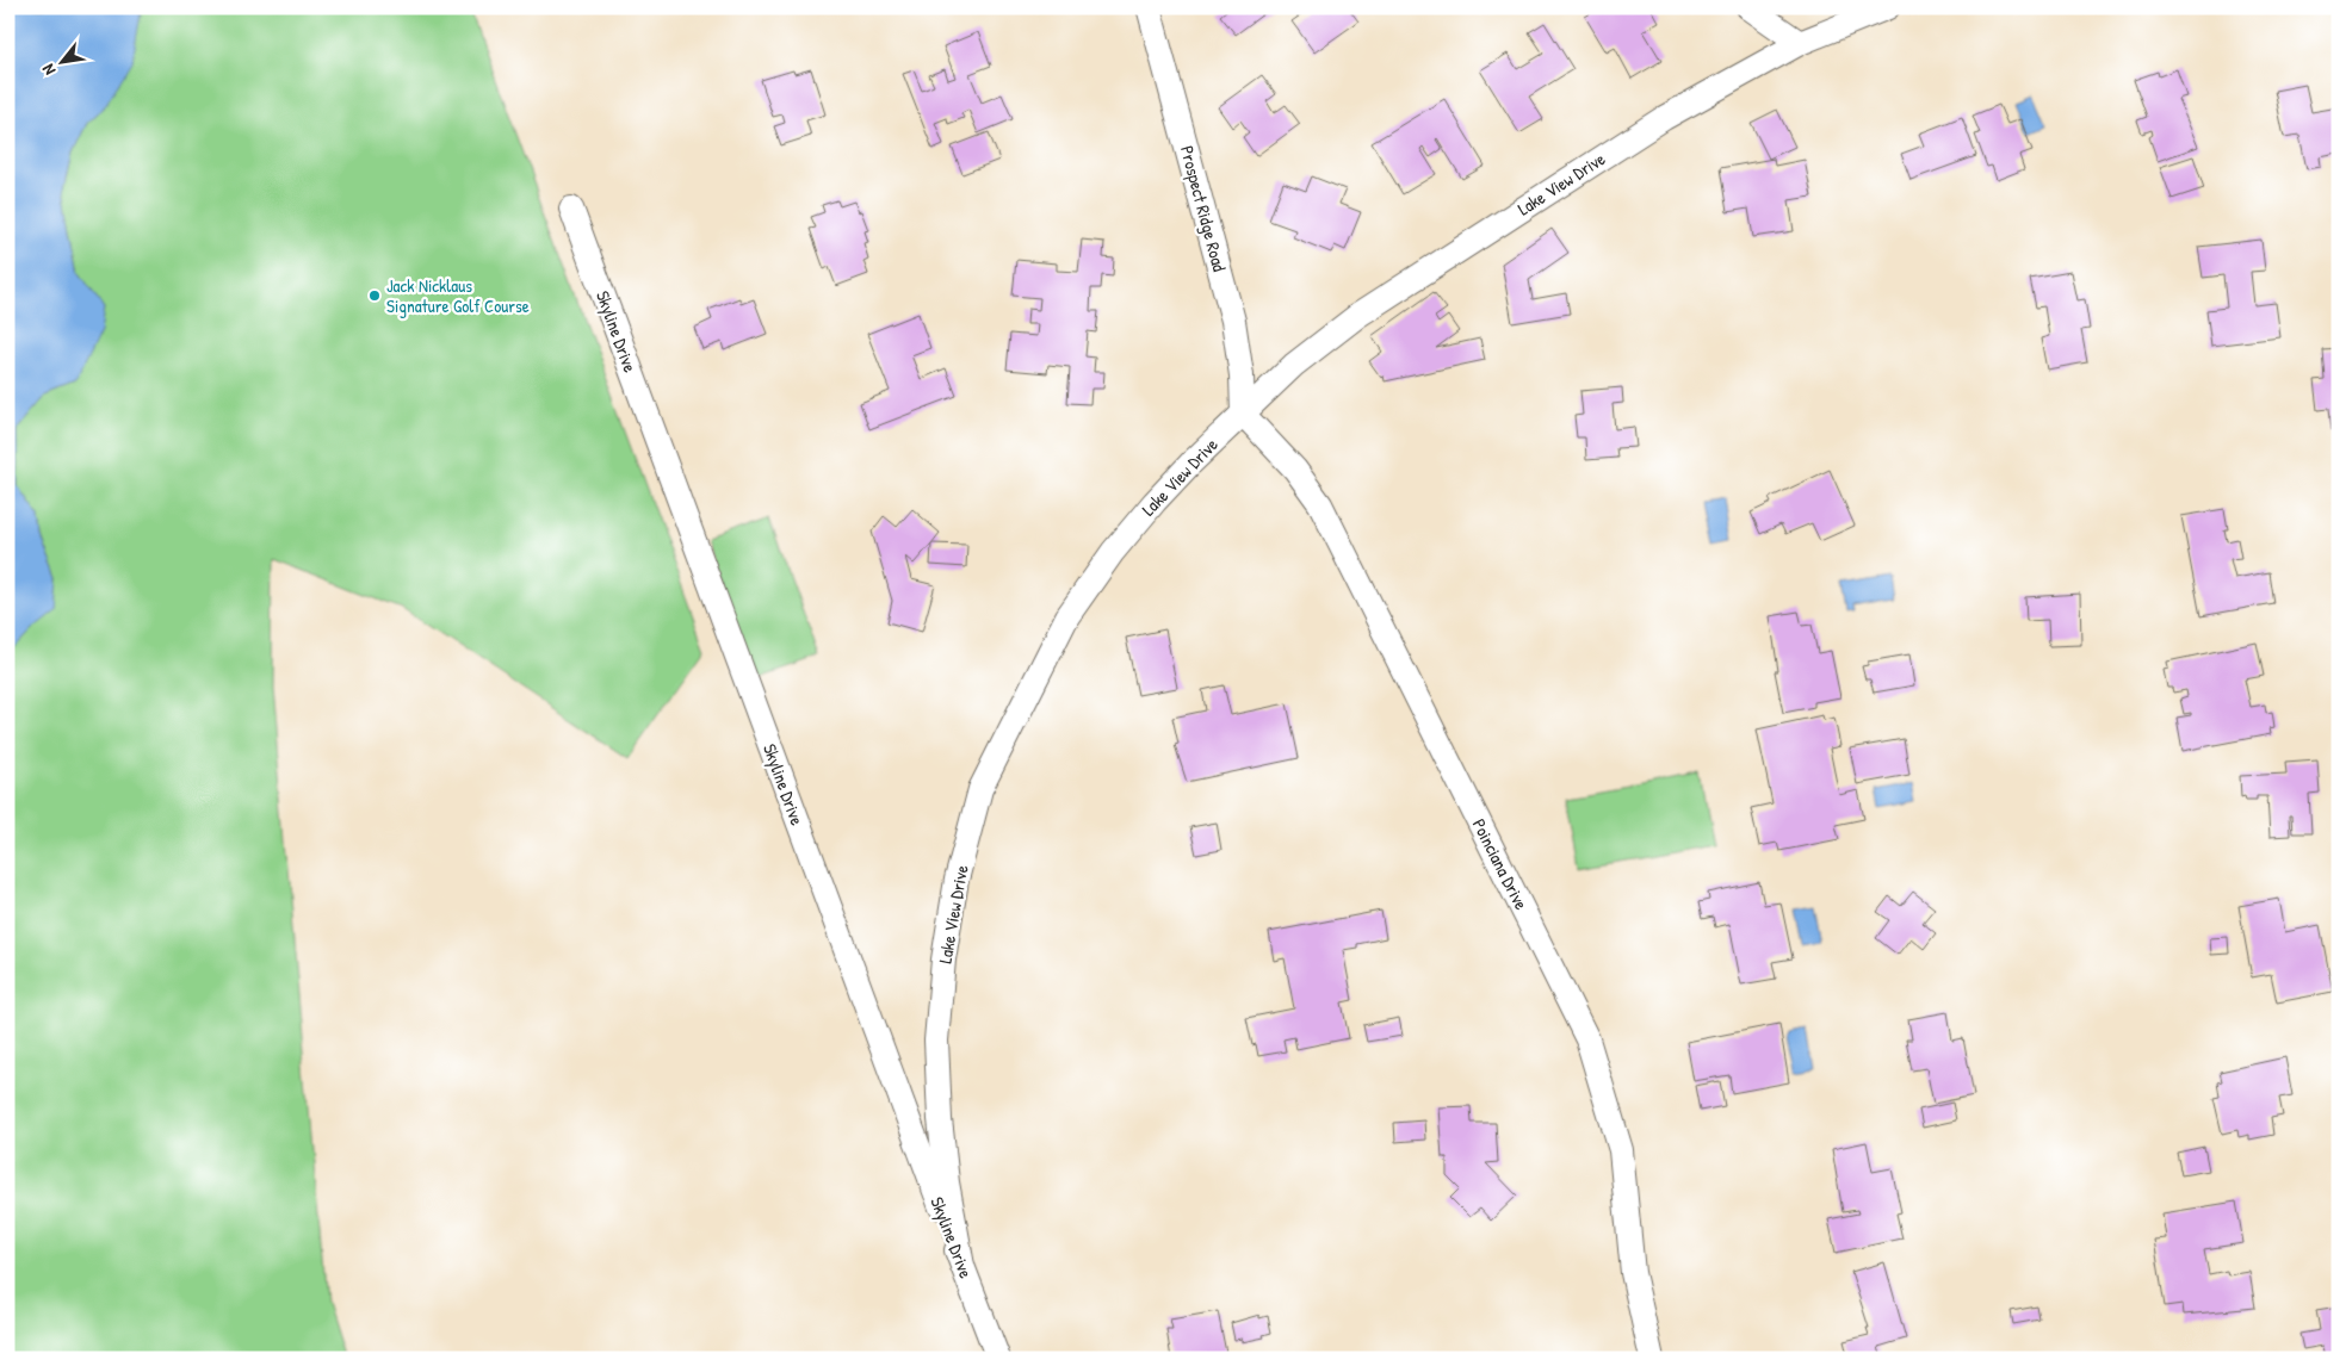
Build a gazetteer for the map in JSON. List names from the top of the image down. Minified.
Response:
{"streets":{"street":["Lake View Drive","Prospect Ridge Road","Skyline Drive","Poinciana Drive"]},"crossings":[["Lake View Drive","Prospect Ridge Road"],["Lake View Drive","Skyline Drive"],["Lake View Drive","Poinciana Drive"],["Prospect Ridge Road","Poinciana Drive"]],"places":["Jack Nicklaus Signature Golf Course"],"north":"bottom left"}
